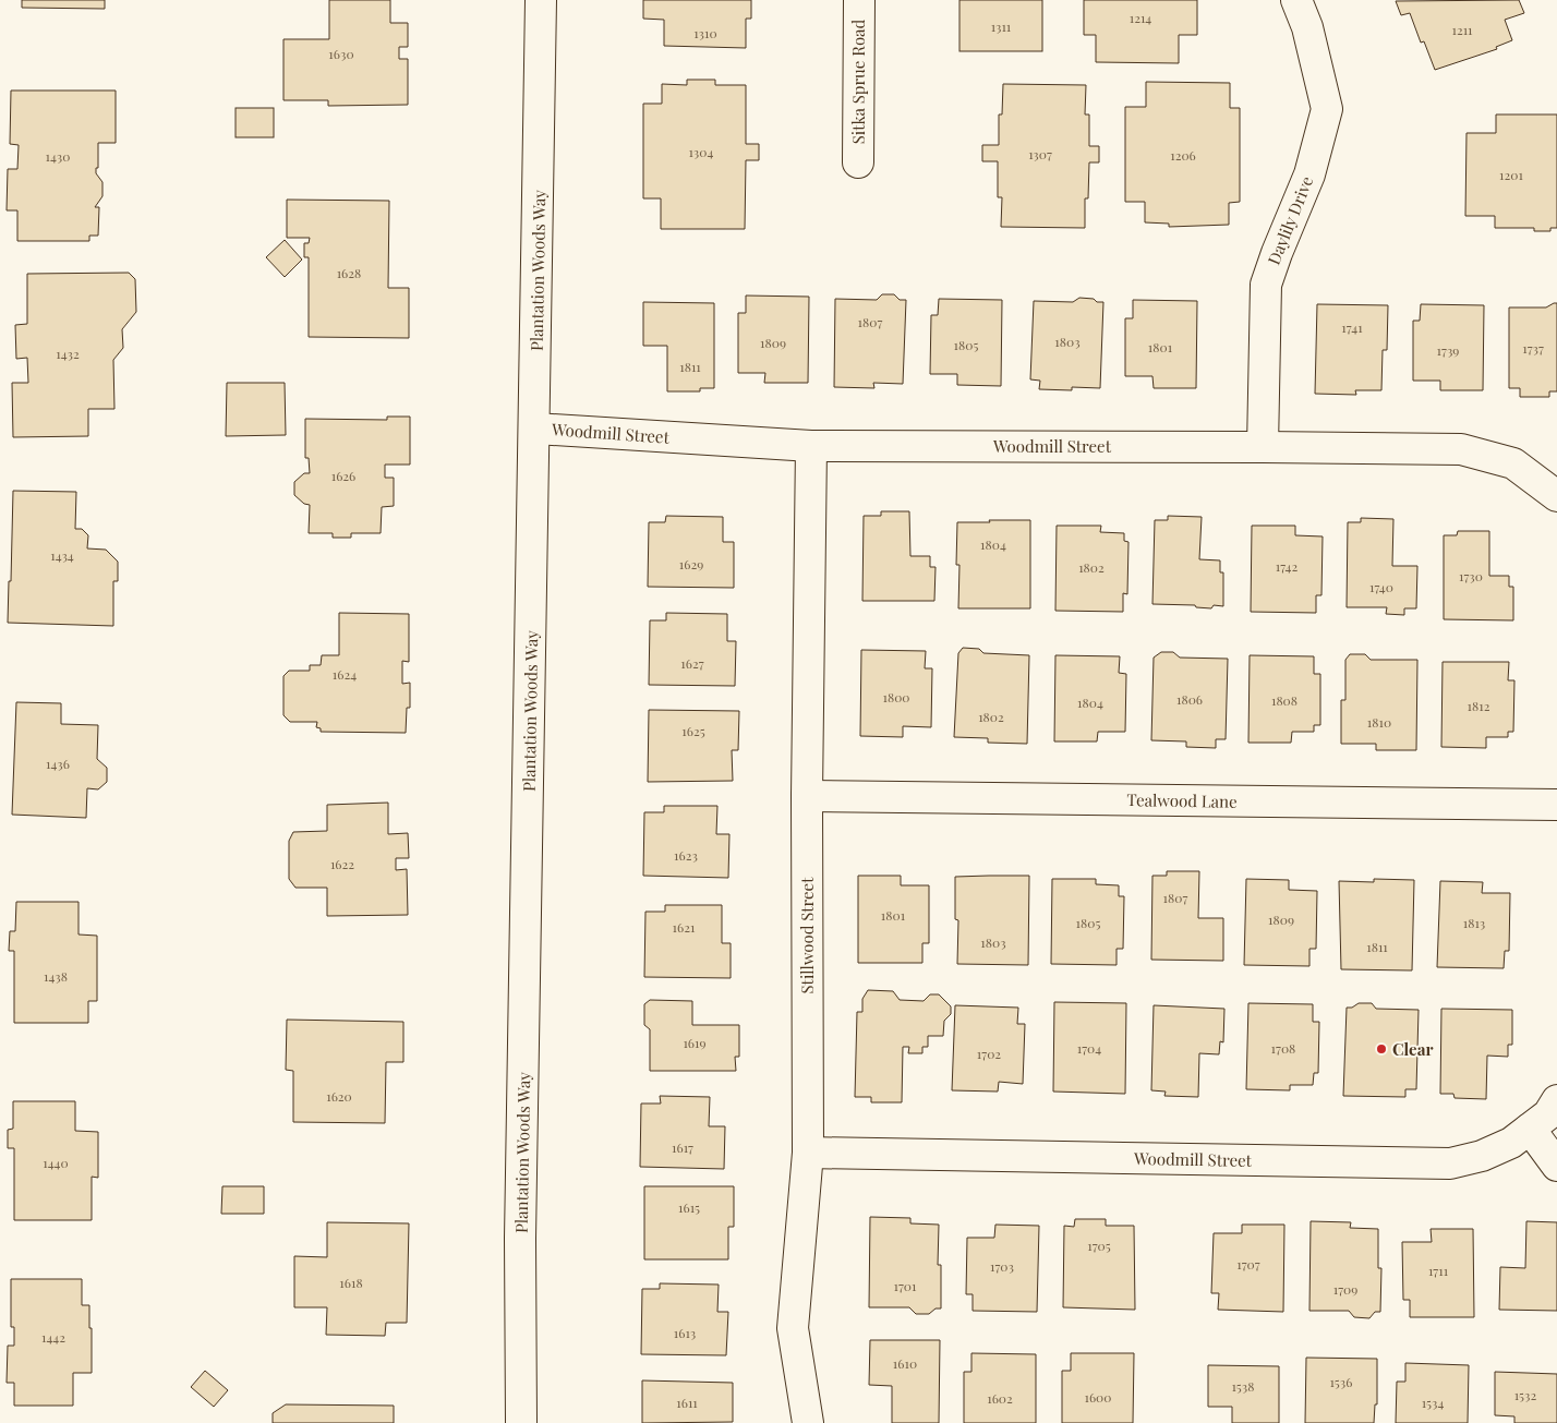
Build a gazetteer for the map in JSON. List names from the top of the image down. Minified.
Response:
{"streets":{"street":["Sitka Sprue Road","Daylily Drive","Plantation Woods Way","Woodmill Street","Tealwood Lane","Stillwood Street"]},"crossings":[["Daylily Drive","Woodmill Street"],["Plantation Woods Way","Woodmill Street"],["Woodmill Street","Stillwood Street"],["Tealwood Lane","Stillwood Street"]],"places":["Clear"],"house_numbers":["1214","1311","1211","1310","1630","1304","1307","1206","1430","1201","1628","1807","1741","1803","1809","1805","1801","1737","1739","1432","1811","1626","1804","1434","1629","1742","1802","1730","1740","1627","1624","1800","1806","1808","1804","1812","1802","1810","1625","1436","1623","1622","1807","1801","1809","1805","1813","1621","1803","1811","1438","1619","1704","1708","1702","1620","1617","1440","1615","1705","1707","1703","1711","1618","1701","1709","1613","1442","1610","1536","1538","1532","1600","1602","1611","1534"]}
